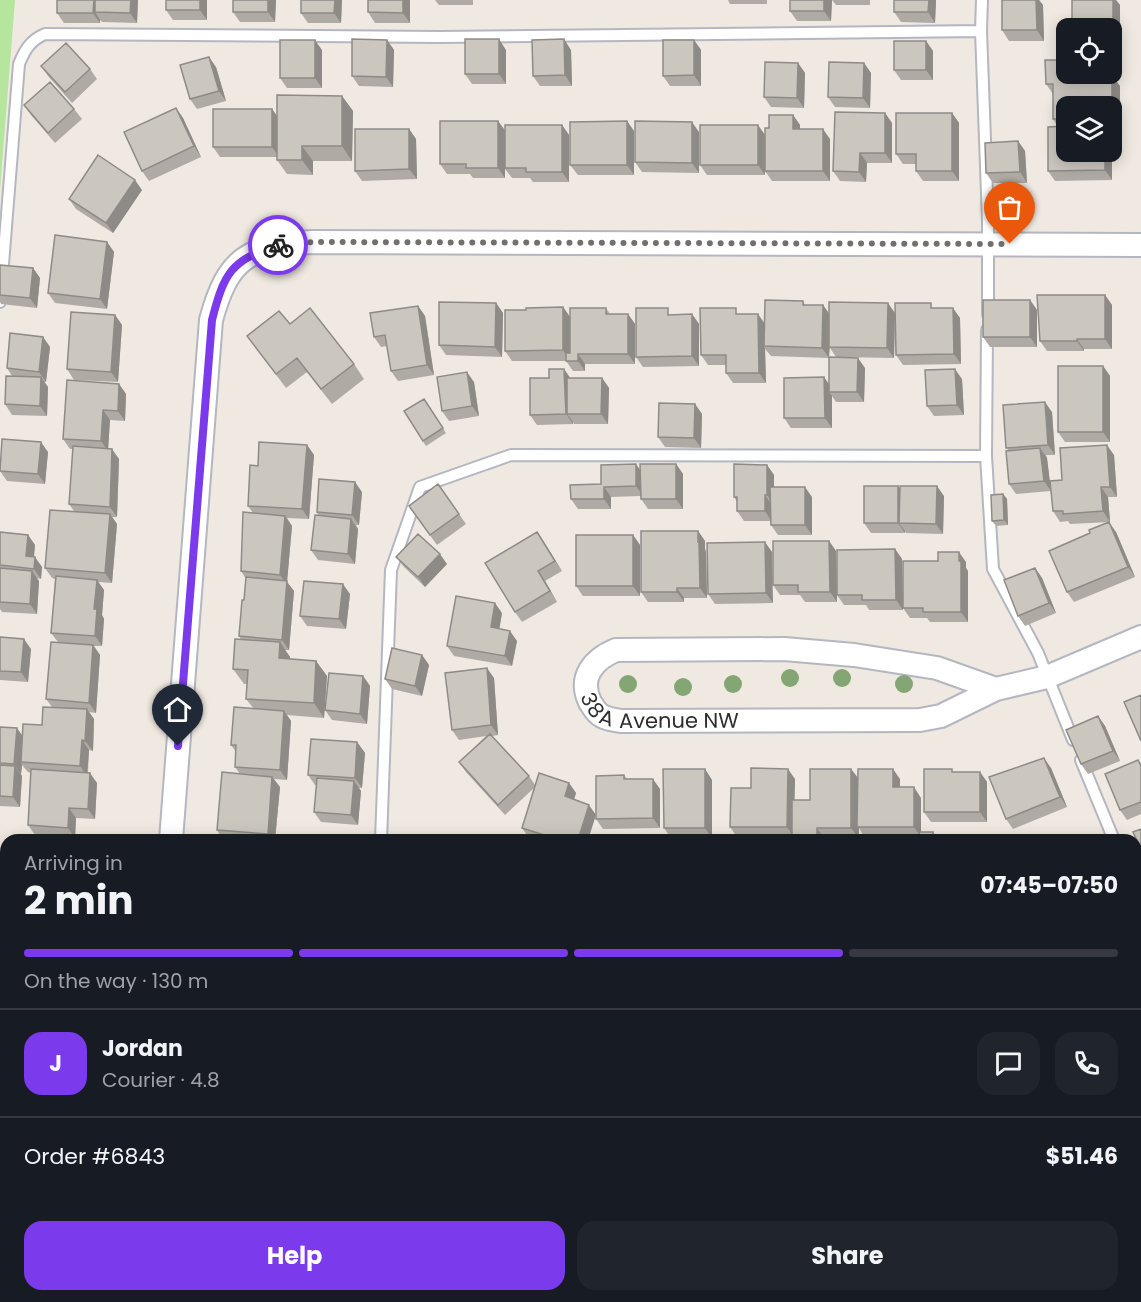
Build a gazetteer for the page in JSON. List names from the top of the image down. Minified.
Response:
{"streets":{"street":["38A Avenue NW"]},"page":{"heading":["2 min","Arriving in","07:45–07:50"],"panel":["Jordan","Courier · 4.8","Order #6843","$51.46"],"bar":"On the way · 130 m","round":"J","buttons":["Help","Share"]}}
